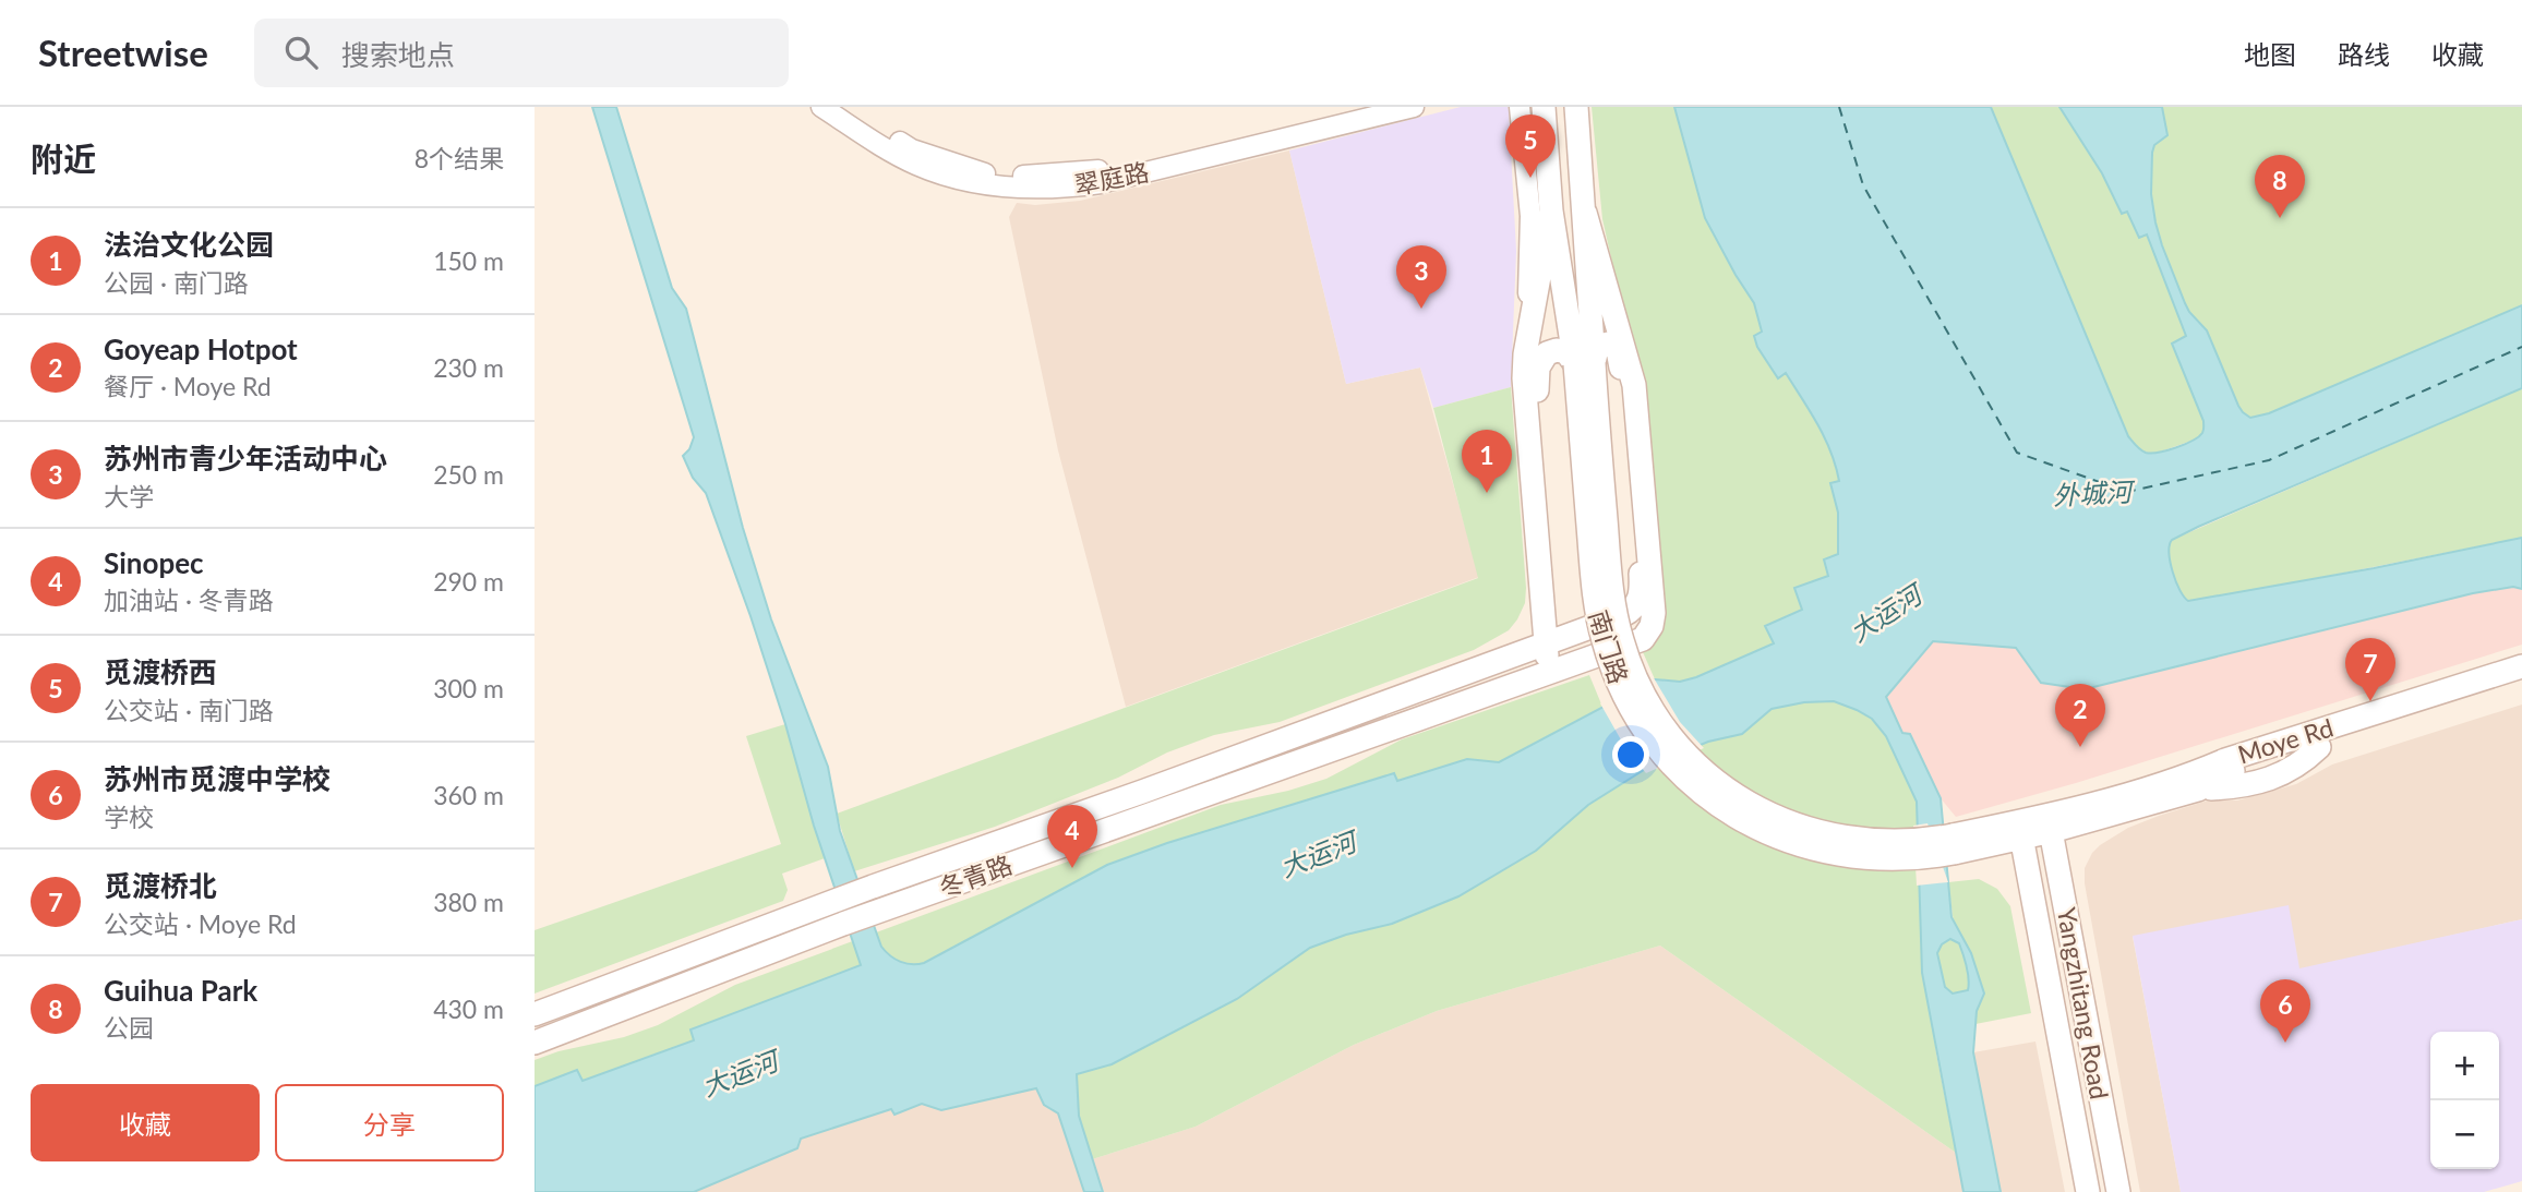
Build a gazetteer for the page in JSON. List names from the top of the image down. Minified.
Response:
{"streets":{"main road":["南门路","Moye Rd","冬青路","Yangzhitang Road"],"street":["翠庭路"]},"crossings":[["南门路","Moye Rd"],["南门路","冬青路"],["南门路","Yangzhitang Road"],["Moye Rd","Yangzhitang Road"]],"water":["外城河","大运河"],"page":{"header":"Streetwise","search":"搜索地点","nav":["地图","路线","收藏"],"heading":["附近","8个结果"],"pins":["5","8","3","1","7","2","4","6"],"list":[{"mark":"1","name":"法治文化公园","note":"公园 · 南门路","value":"150 m"},{"mark":"2","name":"Goyeap Hotpot","note":"餐厅 · Moye Rd","value":"230 m"},{"mark":"3","name":"苏州市青少年活动中心","note":"大学","value":"250 m"},{"mark":"4","name":"Sinopec","note":"加油站 · 冬青路","value":"290 m"},{"mark":"5","name":"觅渡桥西","note":"公交站 · 南门路","value":"300 m"},{"mark":"6","name":"苏州市觅渡中学校","note":"学校","value":"360 m"},{"mark":"7","name":"觅渡桥北","note":"公交站 · Moye Rd","value":"380 m"},{"mark":"8","name":"Guihua Park","note":"公园","value":"430 m"}],"map_buttons":["+","−"],"buttons":["收藏","分享"]}}
